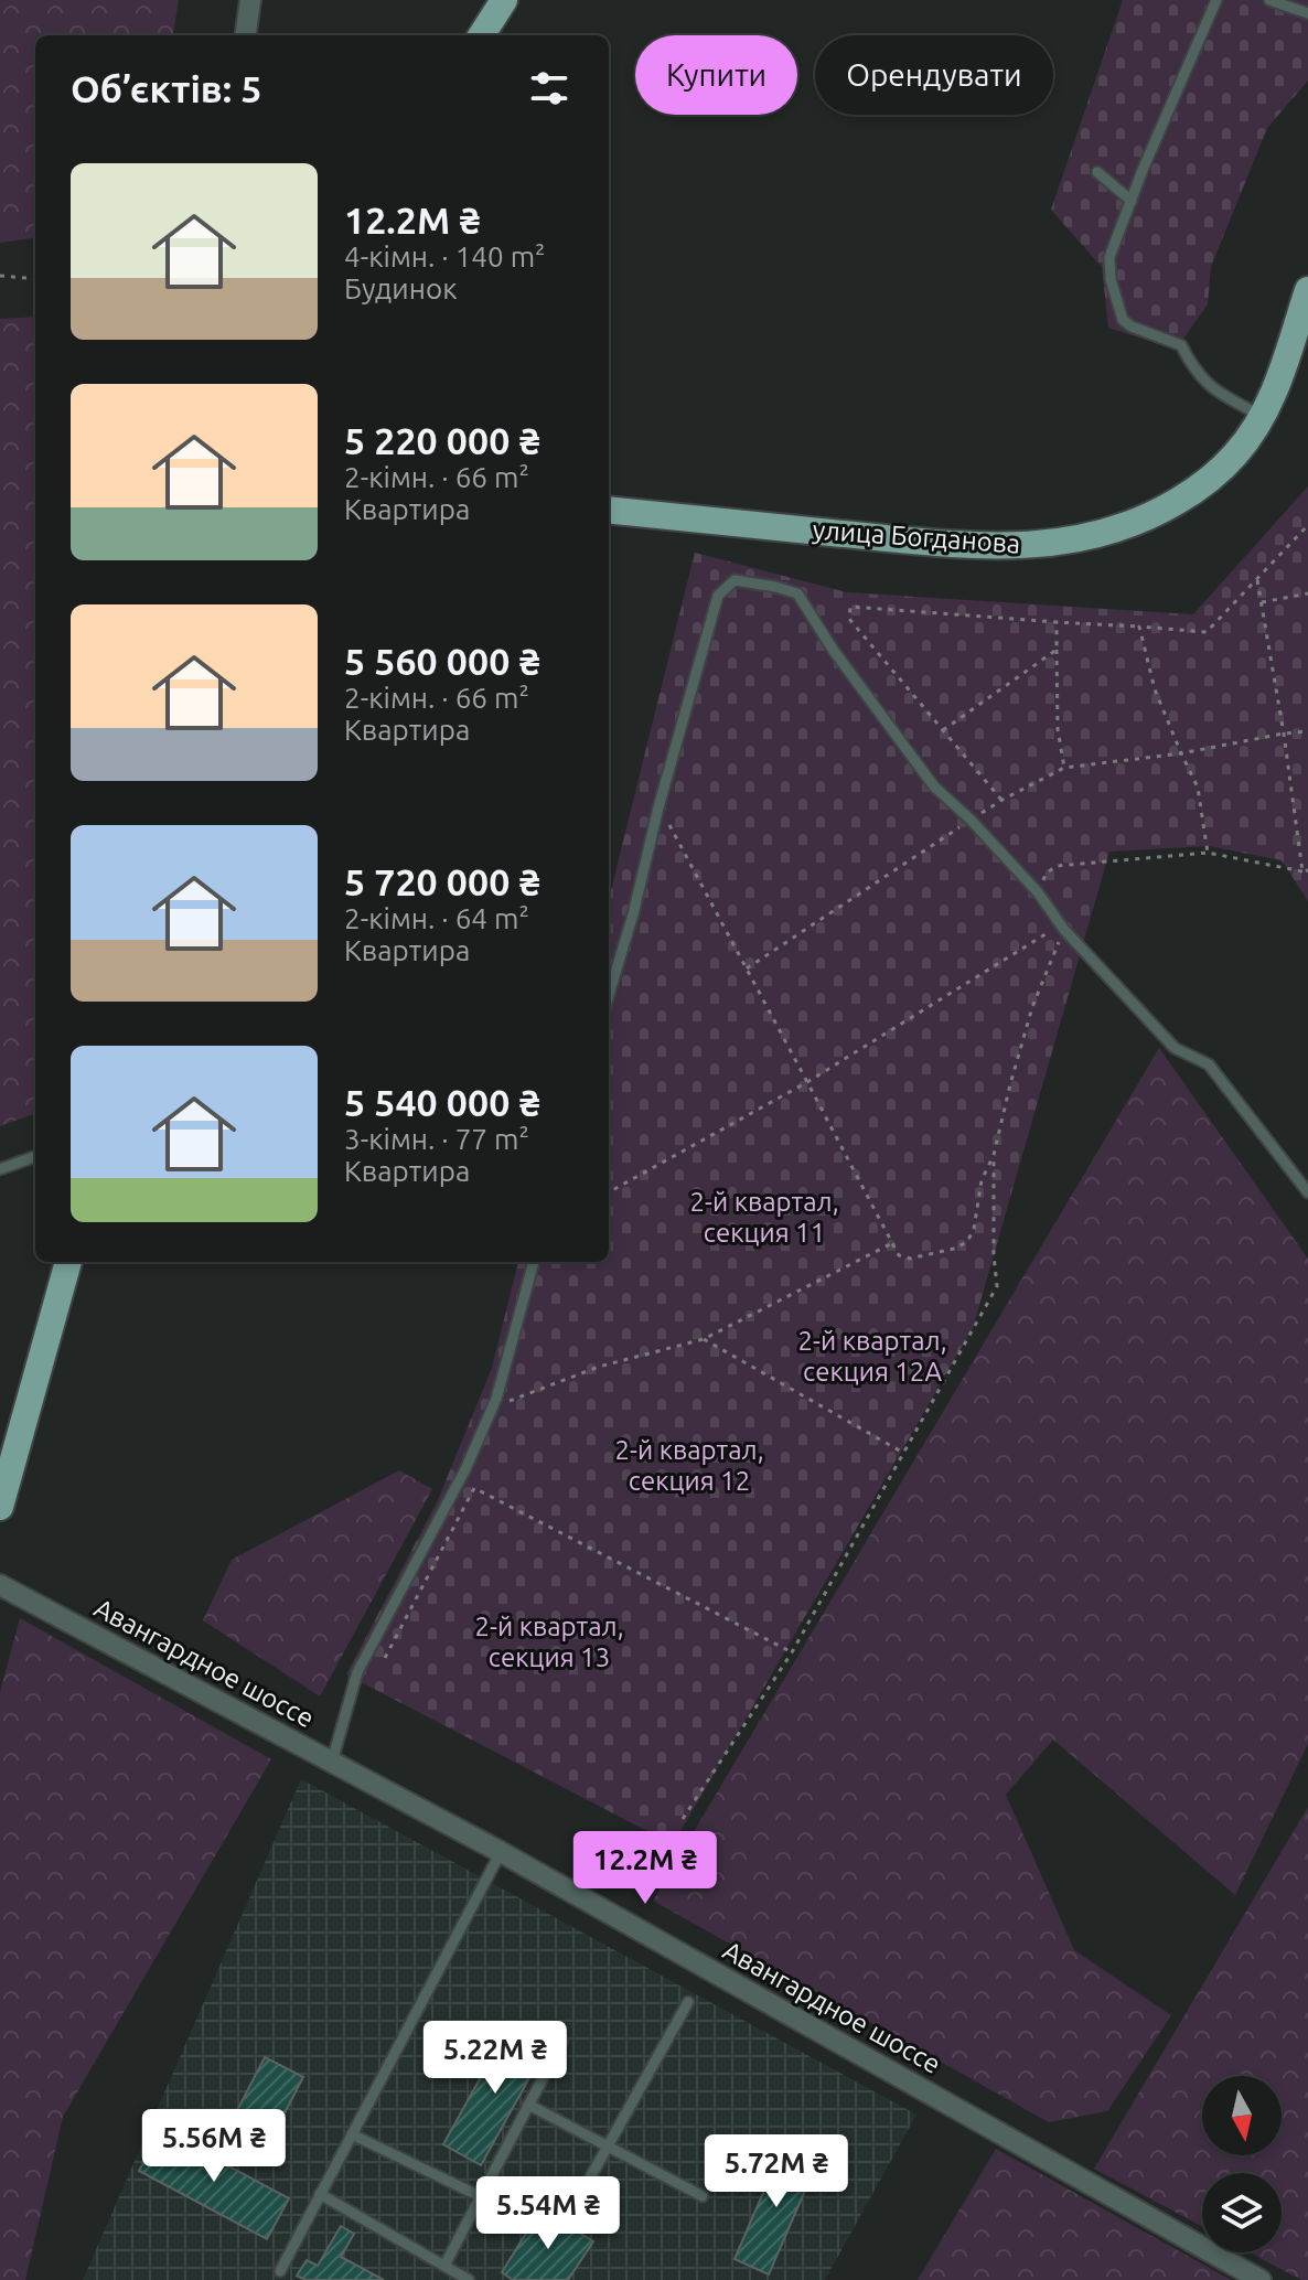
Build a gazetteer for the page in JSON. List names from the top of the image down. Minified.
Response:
{"streets":{"main road":["улица Богданова"],"street":["Авангардное шоссе"]},"parks":["2-й квартал, секция 11","2-й квартал, секция 12А","2-й квартал, секция 12","2-й квартал, секция 13"],"north":"bottom","page":{"chip":["Купити","Орендувати"],"heading":"Об’єктів: 5","list":[{"name":"12.2M ₴","note":"4-кімн. · 140 m² · Будинок"},{"name":"5 220 000 ₴","note":"2-кімн. · 66 m² · Квартира"},{"name":"5 560 000 ₴","note":"2-кімн. · 66 m² · Квартира"},{"name":"5 720 000 ₴","note":"2-кімн. · 64 m² · Квартира"},{"name":"5 540 000 ₴","note":"3-кімн. · 77 m² · Квартира"}],"price":["12.2M ₴","5.22M ₴","5.56M ₴","5.72M ₴","5.54M ₴"]}}
